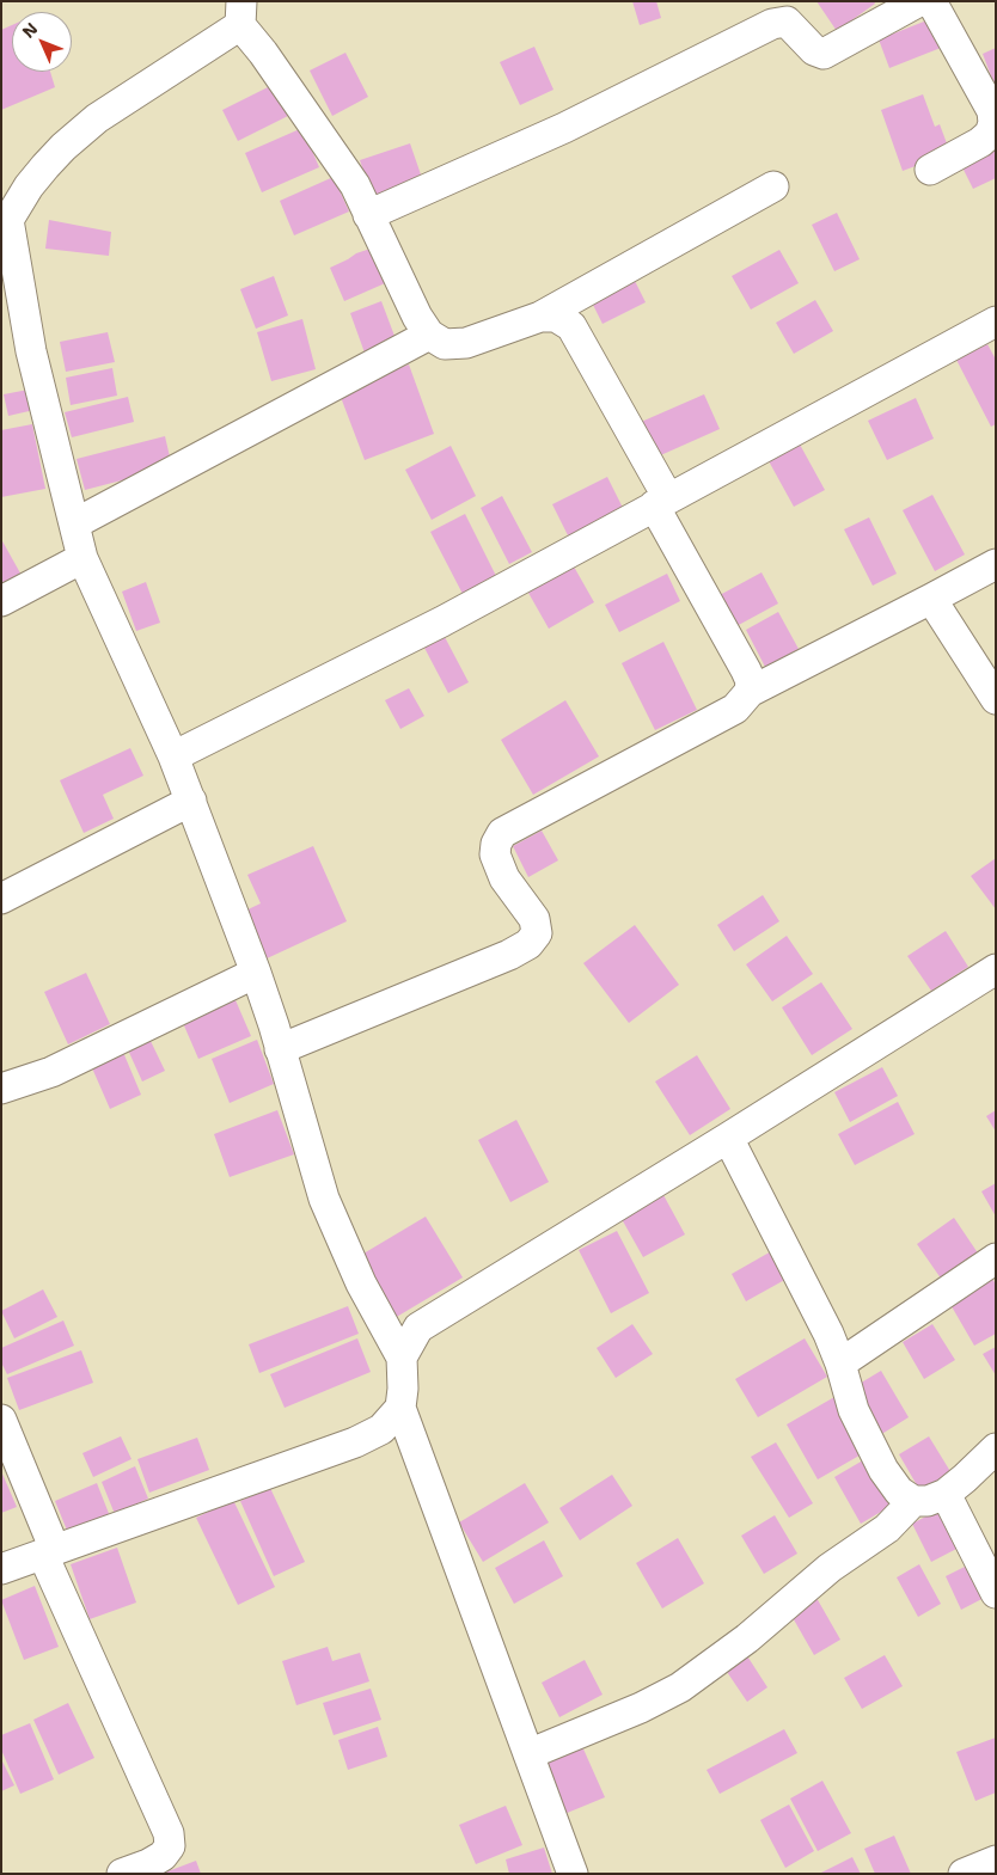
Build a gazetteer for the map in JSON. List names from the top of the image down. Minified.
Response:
{"north":"top left"}
